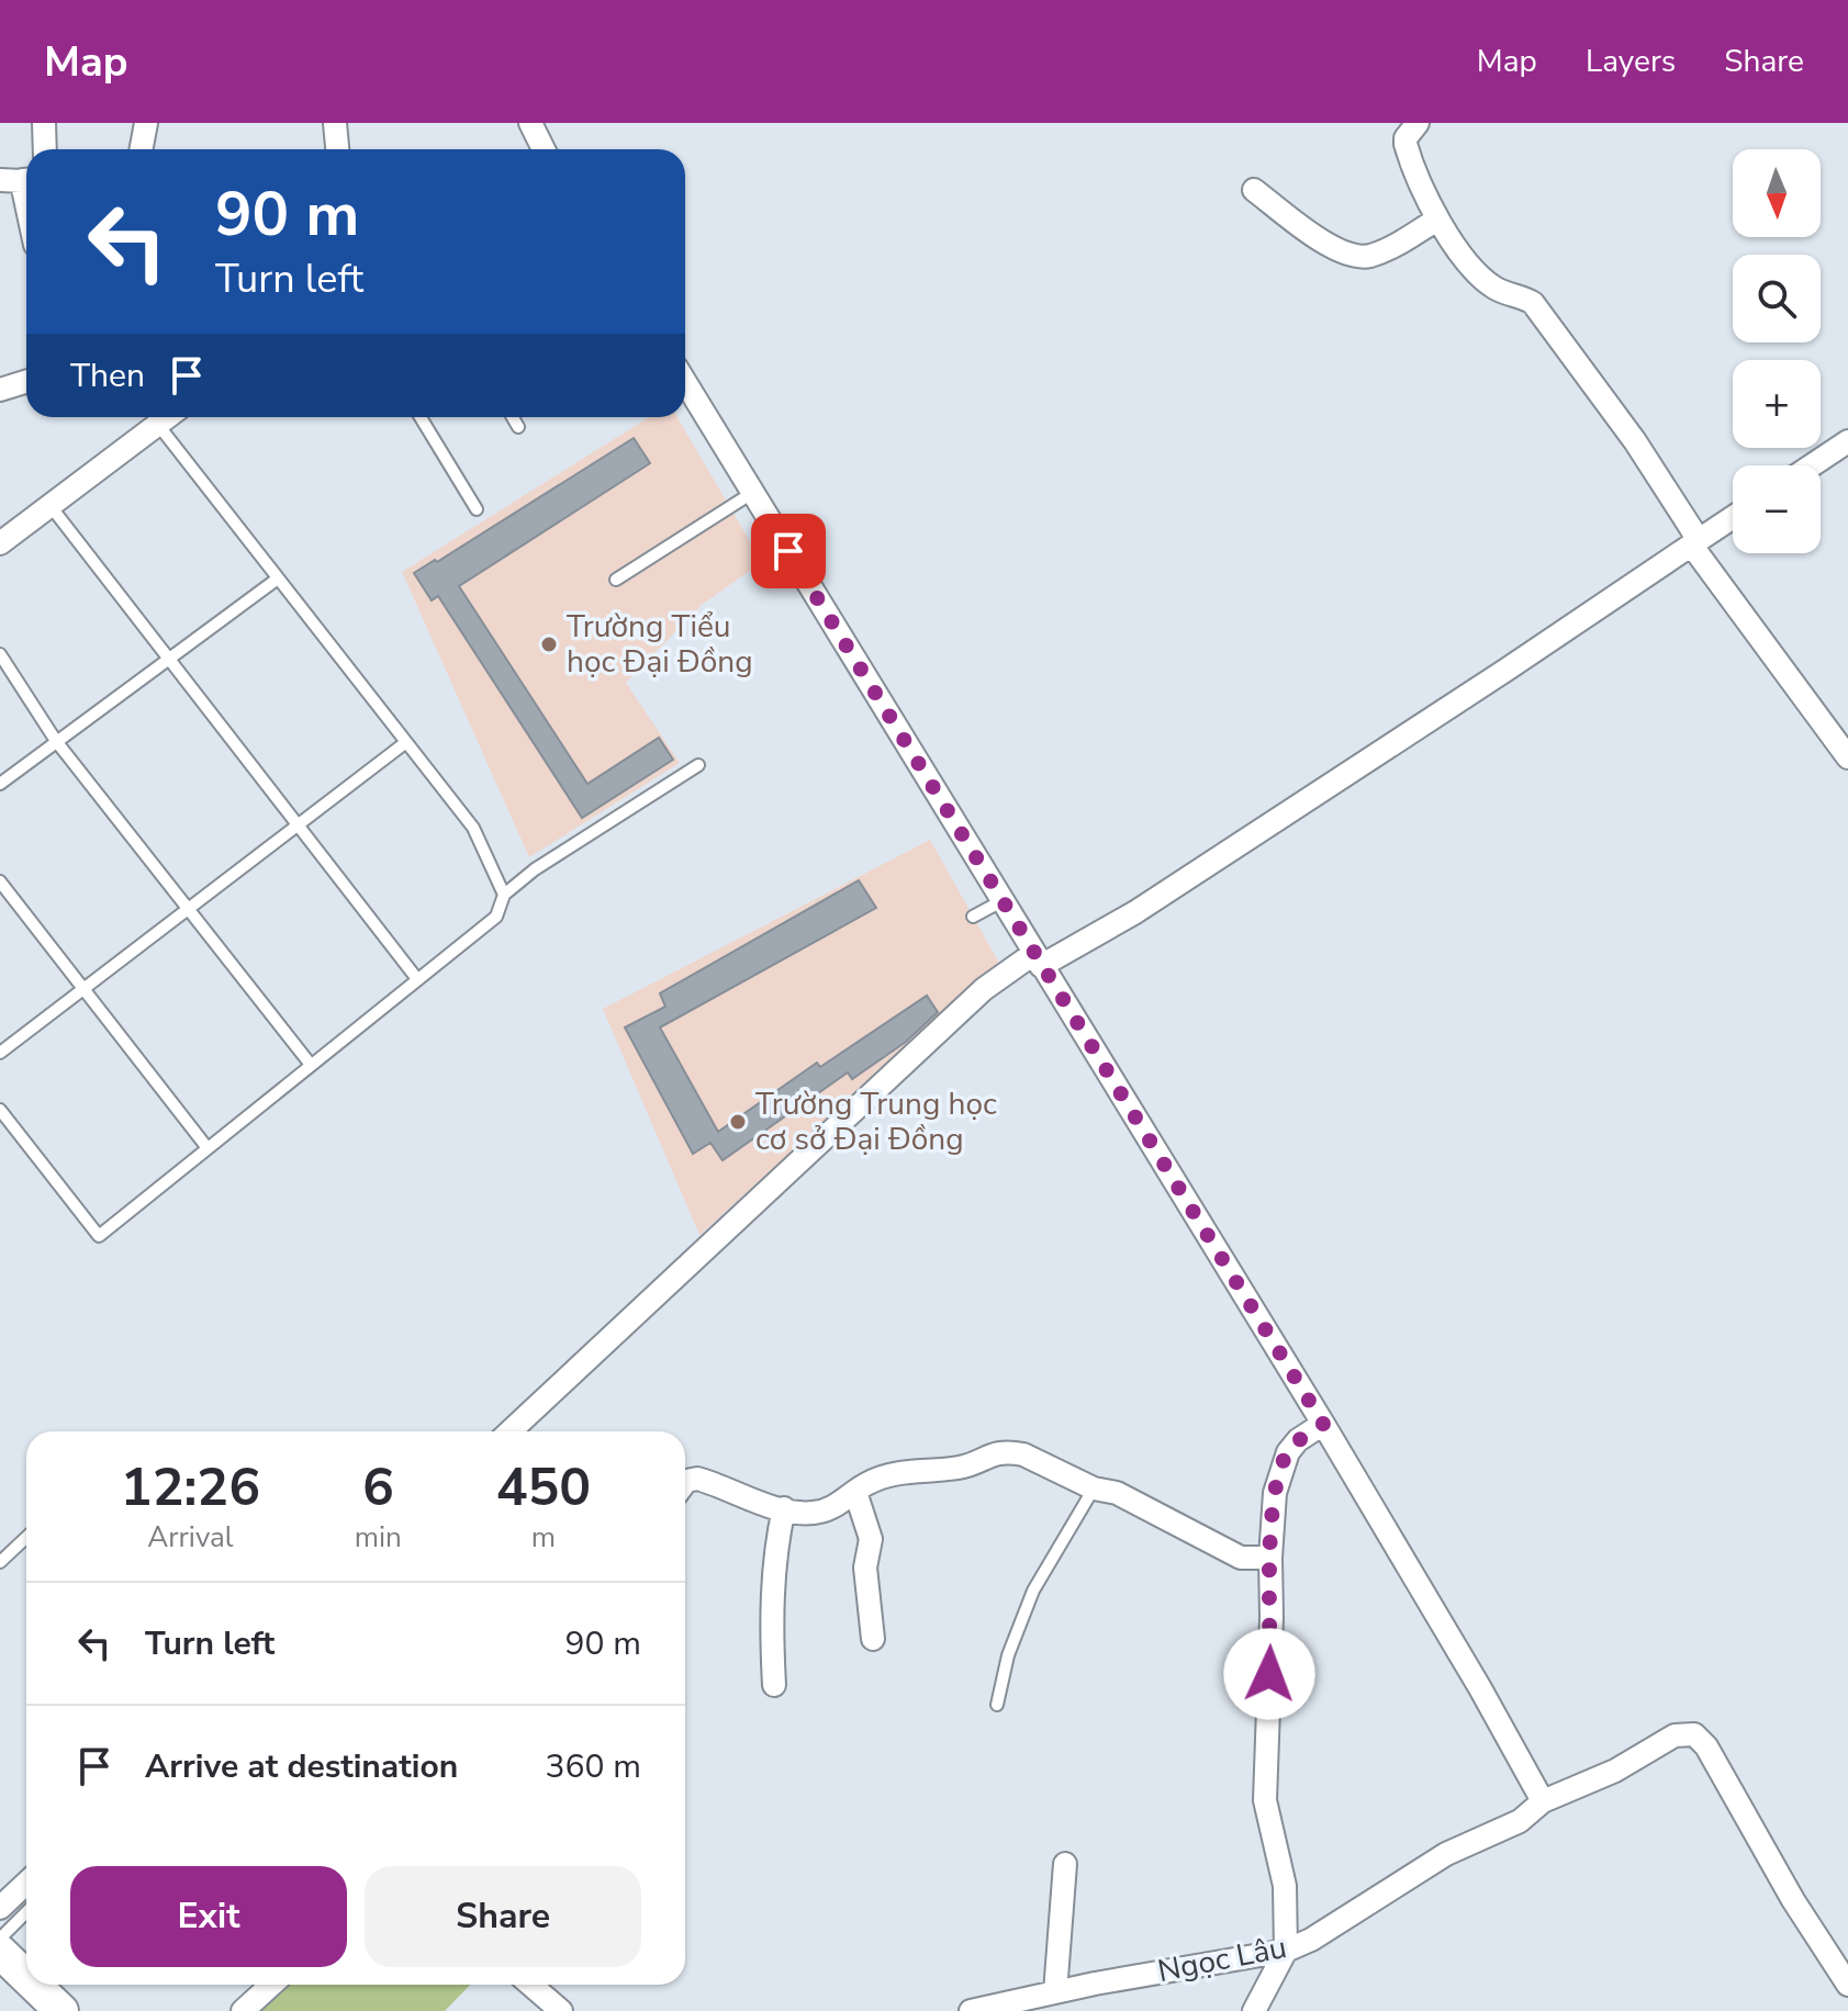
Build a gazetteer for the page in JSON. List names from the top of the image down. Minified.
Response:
{"streets":{"street":["Ngọc Lâu"]},"places":["Trường Tiểu học Đại Đồng","Trường Trung học cơ sở Đại Đồng"],"north":"bottom","page":{"header":"Map","nav":["Map","Layers","Share"],"map_buttons":["+","−"],"turn":["90 m","Turn left"],"then":"Then","eta":["12:26","Arrival","6","min","450","m"],"list":[{"name":"Turn left","value":"90 m"},{"name":"Arrive at destination","value":"360 m"}],"buttons":["Exit","Share"]}}
